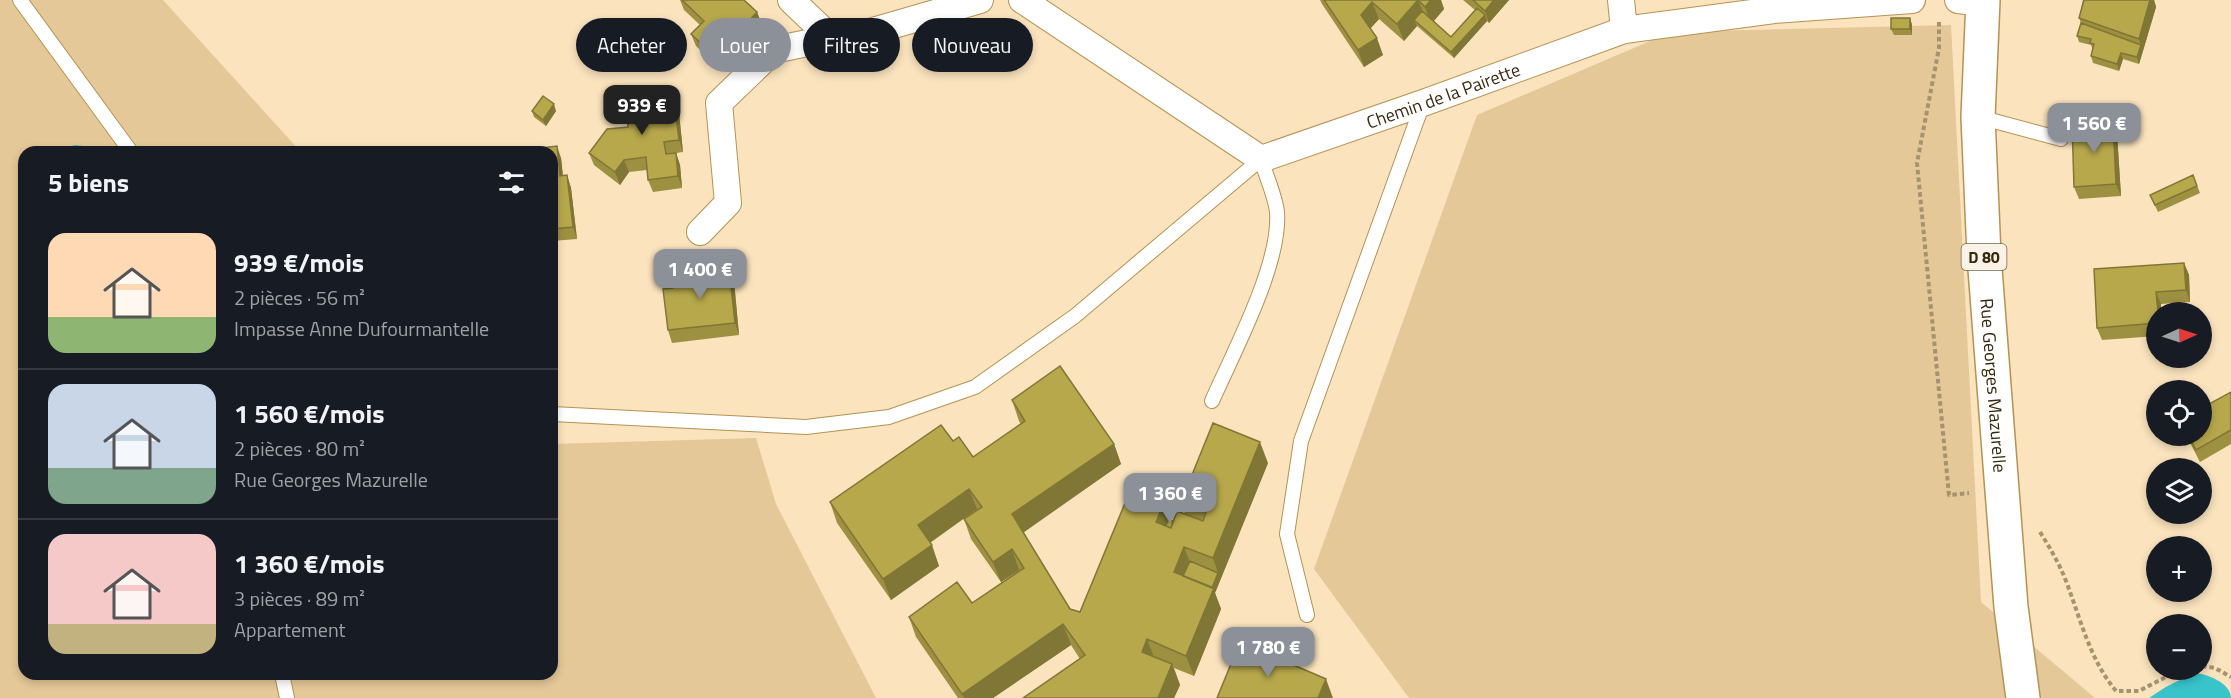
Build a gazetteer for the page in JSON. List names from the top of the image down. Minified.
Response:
{"streets":{"main road":["D 80","Rue Georges Mazurelle"],"street":["Chemin de la Pairette"]},"north":"right","page":{"chip":["Acheter","Louer","Filtres","Nouveau"],"price":["939 €","1 560 €","1 400 €","1 360 €","1 780 €"],"heading":"5 biens","list":[{"name":"939 €/mois","note":"2 pièces · 56 m² · Impasse Anne Dufourmantelle"},{"name":"1 560 €/mois","note":"2 pièces · 80 m² · Rue Georges Mazurelle"},{"name":"1 360 €/mois","note":"3 pièces · 89 m² · Appartement"}],"map_buttons":["+","−"]}}
